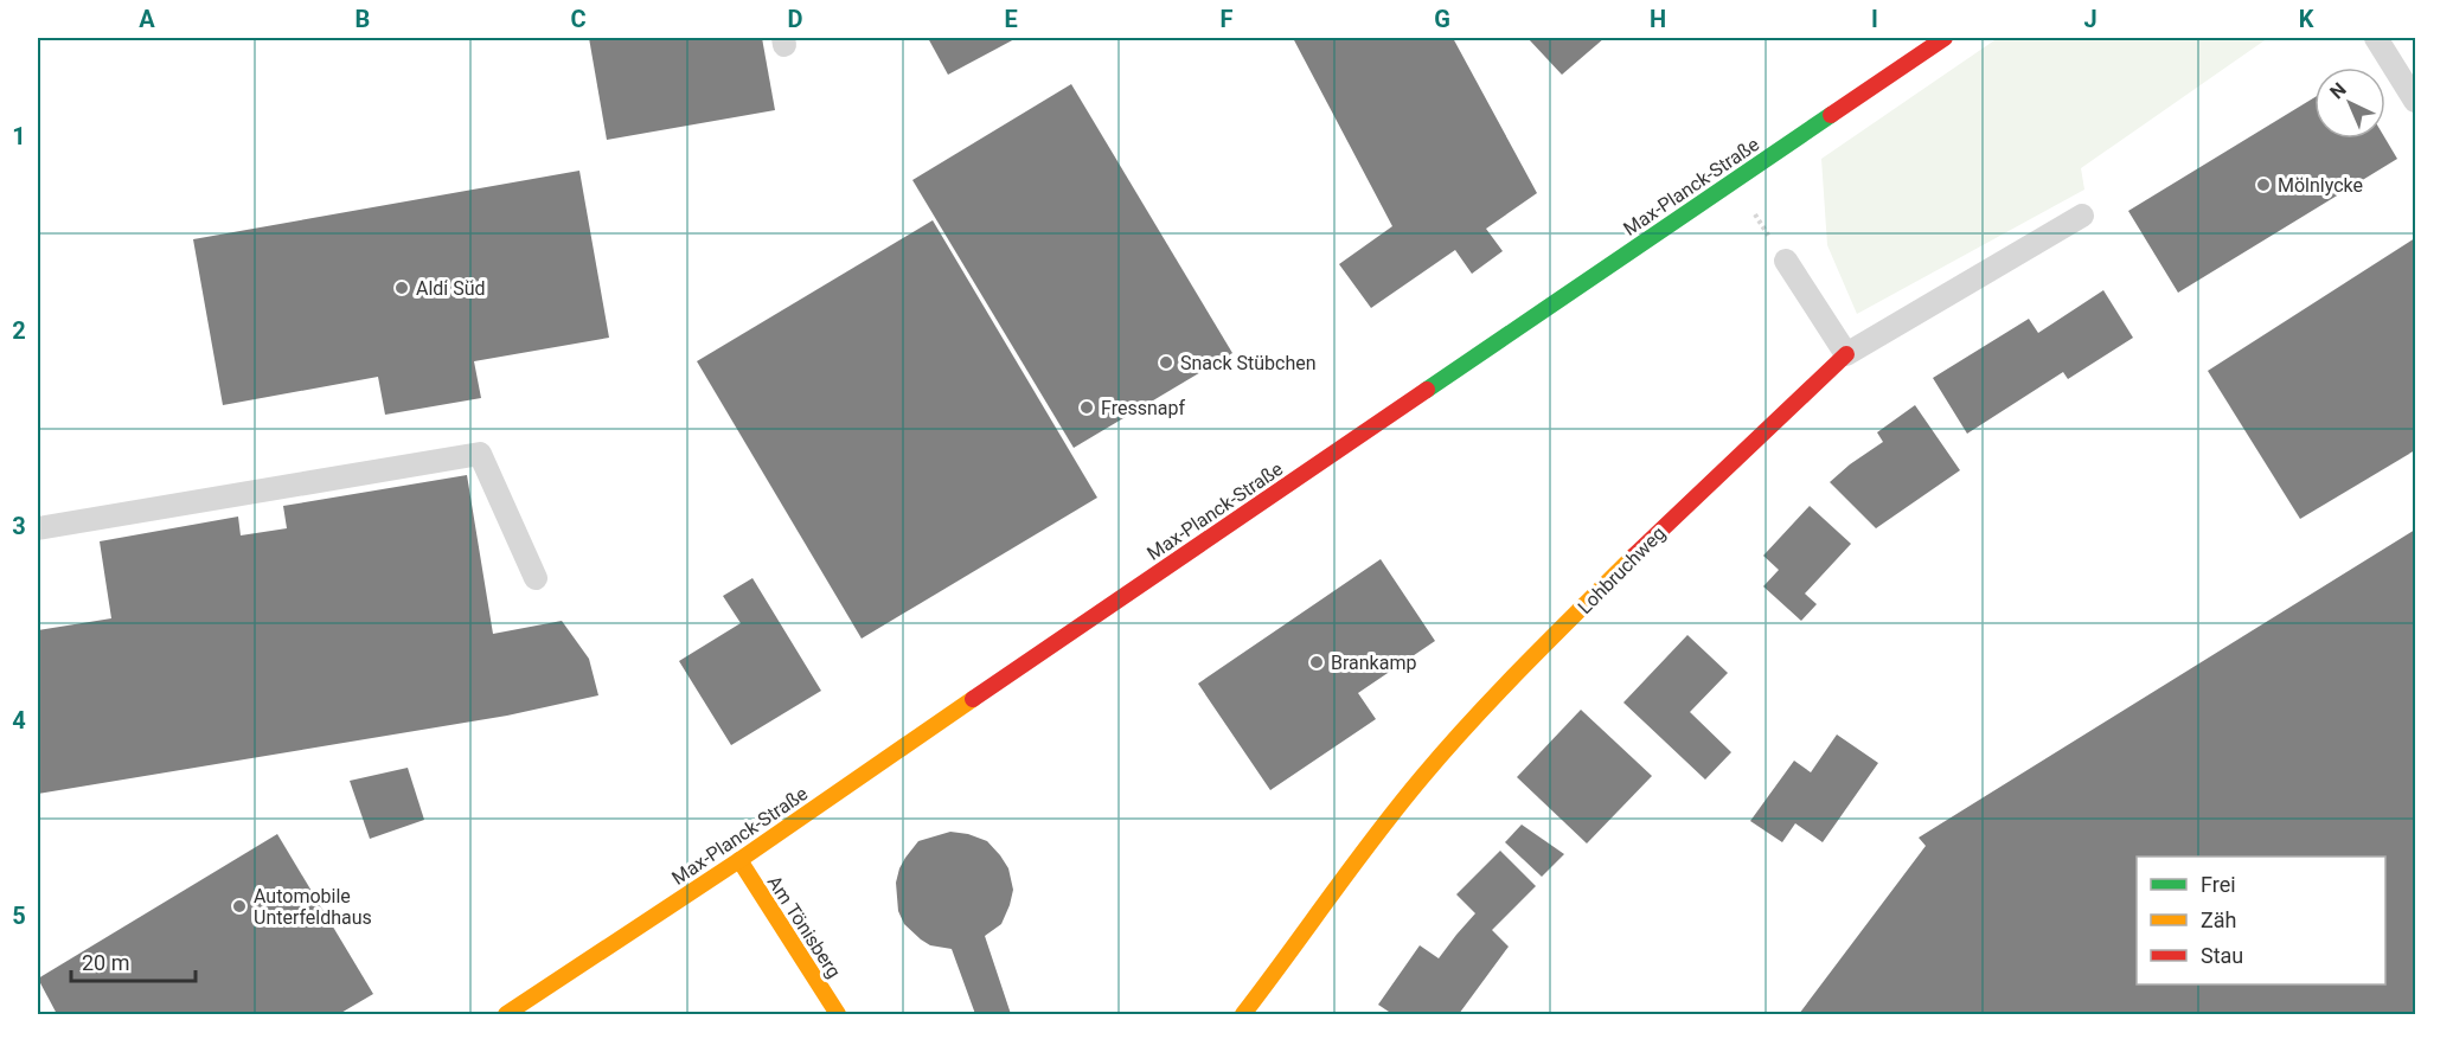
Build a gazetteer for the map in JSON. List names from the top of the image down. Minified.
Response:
{"streets":{"street":["Max-Planck-Straße","Lohbruchweg","Am Tönisberg"]},"crossings":[["Max-Planck-Straße","Am Tönisberg"]],"places":["Mölnlycke","Aldi Süd","Snack Stübchen","Fressnapf","Brankamp","Automobile Unterfeldhaus"],"legend":["Frei","Zäh","Stau"],"scale_bar":"20 m","north":"top left","grid":{"columns":["A","B","C","D","E","F","G","H","I","J","K"],"rows":["1","2","3","4","5"]}}
